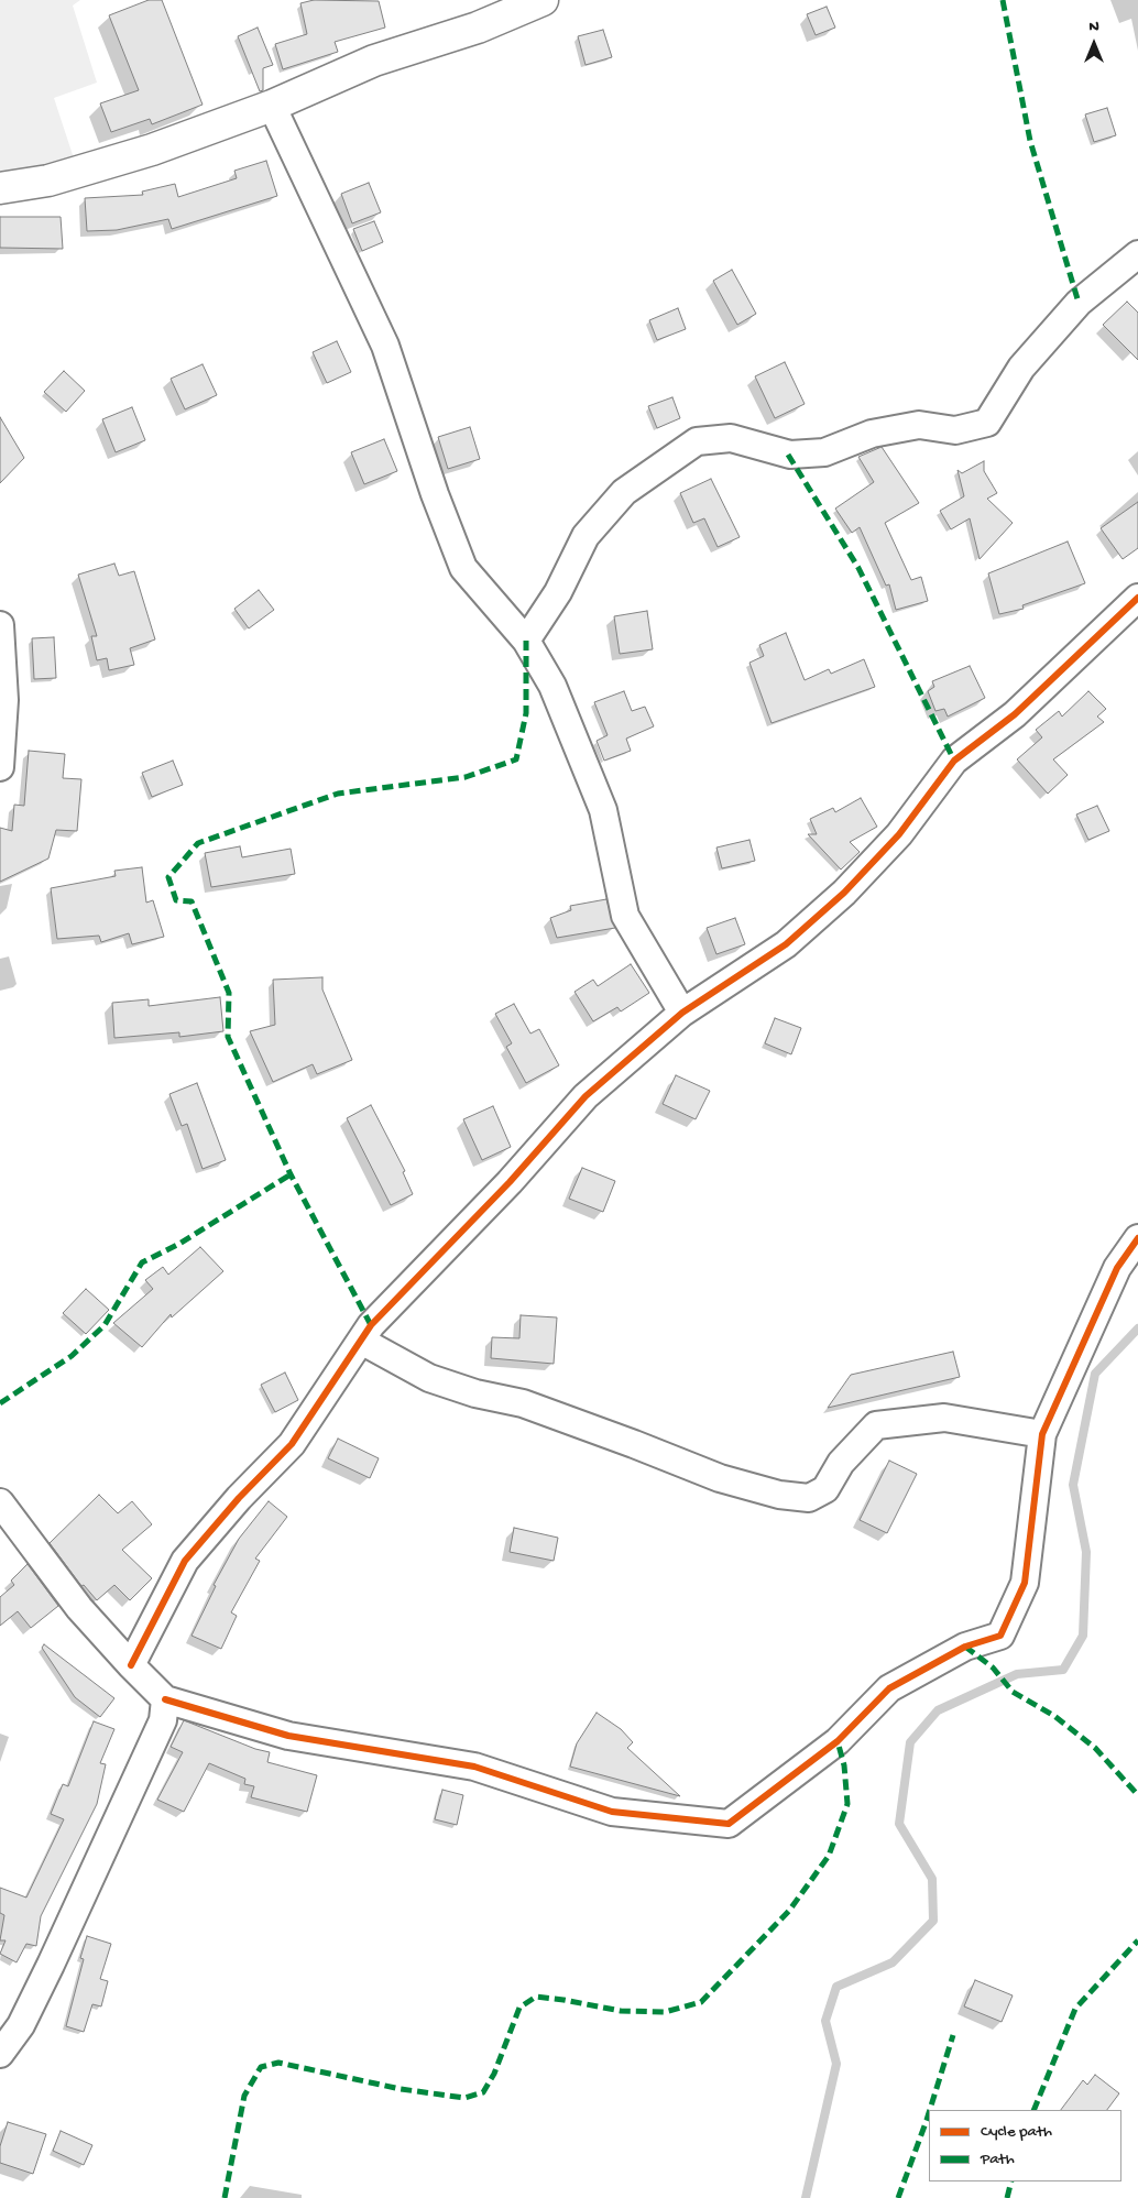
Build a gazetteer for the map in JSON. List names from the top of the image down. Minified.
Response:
{"legend":["Cycle path","Path"],"north":"top"}
